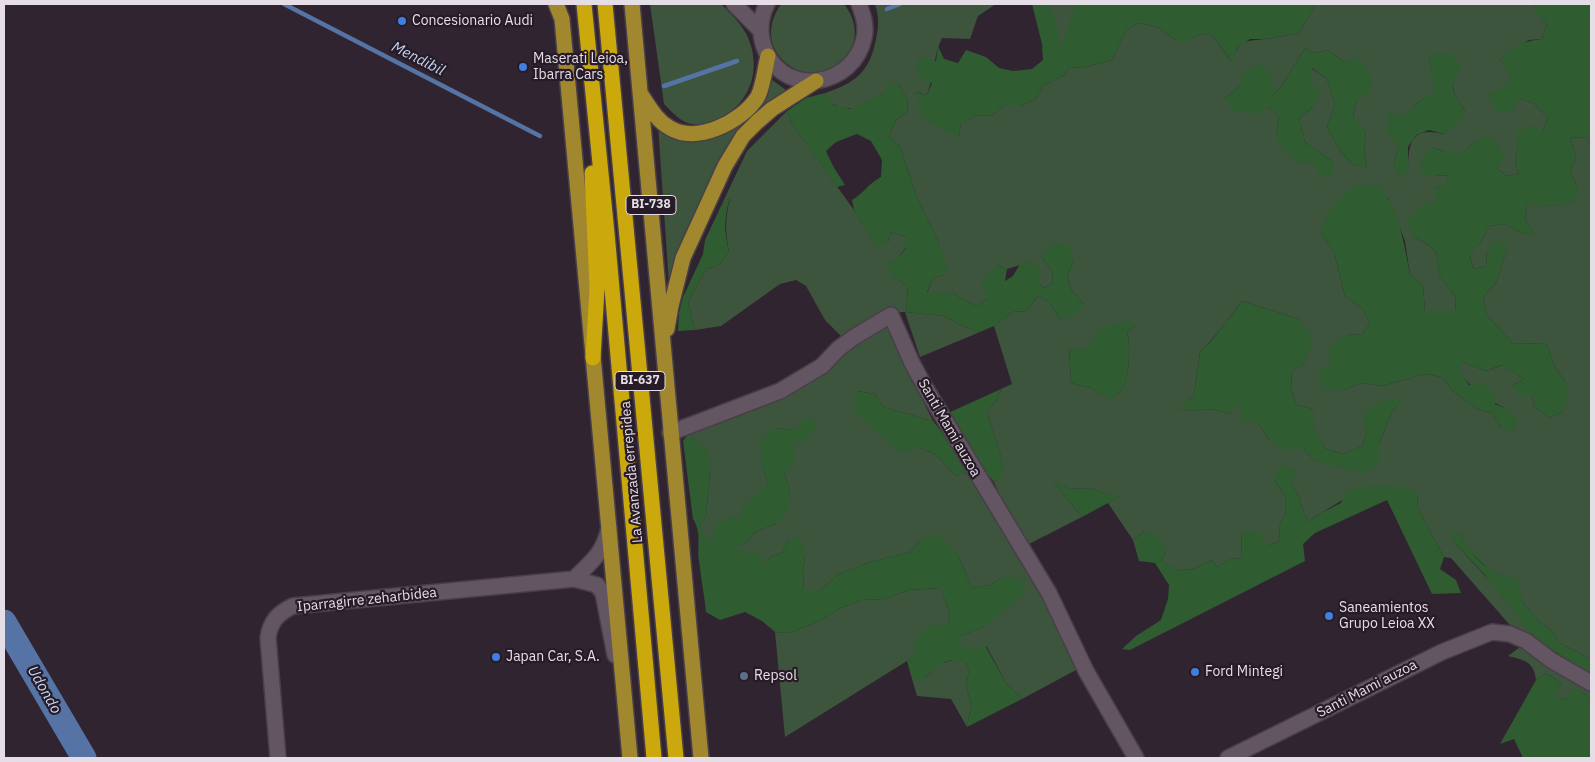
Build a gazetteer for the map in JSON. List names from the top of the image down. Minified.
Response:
{"streets":{"highway":["BI-637","La Avanzada errepidea"],"main road":["BI-738"],"street":["Santi Mami auzoa","Iparragirre zeharbidea"]},"crossings":[["BI-738","Santi Mami auzoa"]],"water":["Mendibil","Udondo"],"places":["Concesionario Audi","Maserati Leioa, Ibarra Cars","Saneamientos Grupo Leioa XX","Japan Car, S.A.","Ford Mintegi","Repsol"]}
